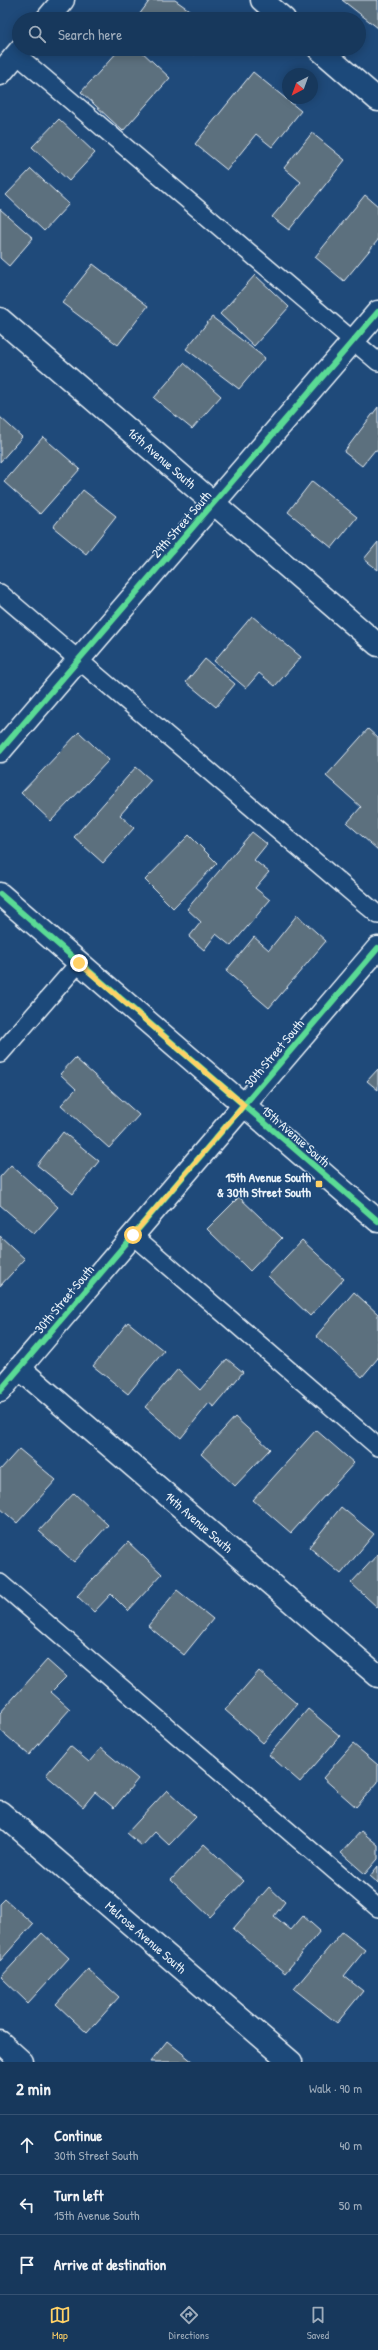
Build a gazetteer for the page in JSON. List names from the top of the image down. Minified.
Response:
{"streets":{"street":["16th Avenue South","29th Street South","30th Street South","15th Avenue South","14th Avenue South","Melrose Avenue South"]},"crossings":[["16th Avenue South","29th Street South"],["30th Street South","15th Avenue South"],["30th Street South","14th Avenue South"]],"places":{"transit":["15th Avenue South & 30th Street South"]},"north":"bottom left","page":{"search":"Search here","heading":["2 min","Walk · 90 m"],"list":[["Continue","30th Street South","40 m"],["Turn left","15th Avenue South","50 m"],"Arrive at destination"],"nav":["Map","Directions","Saved"]}}
